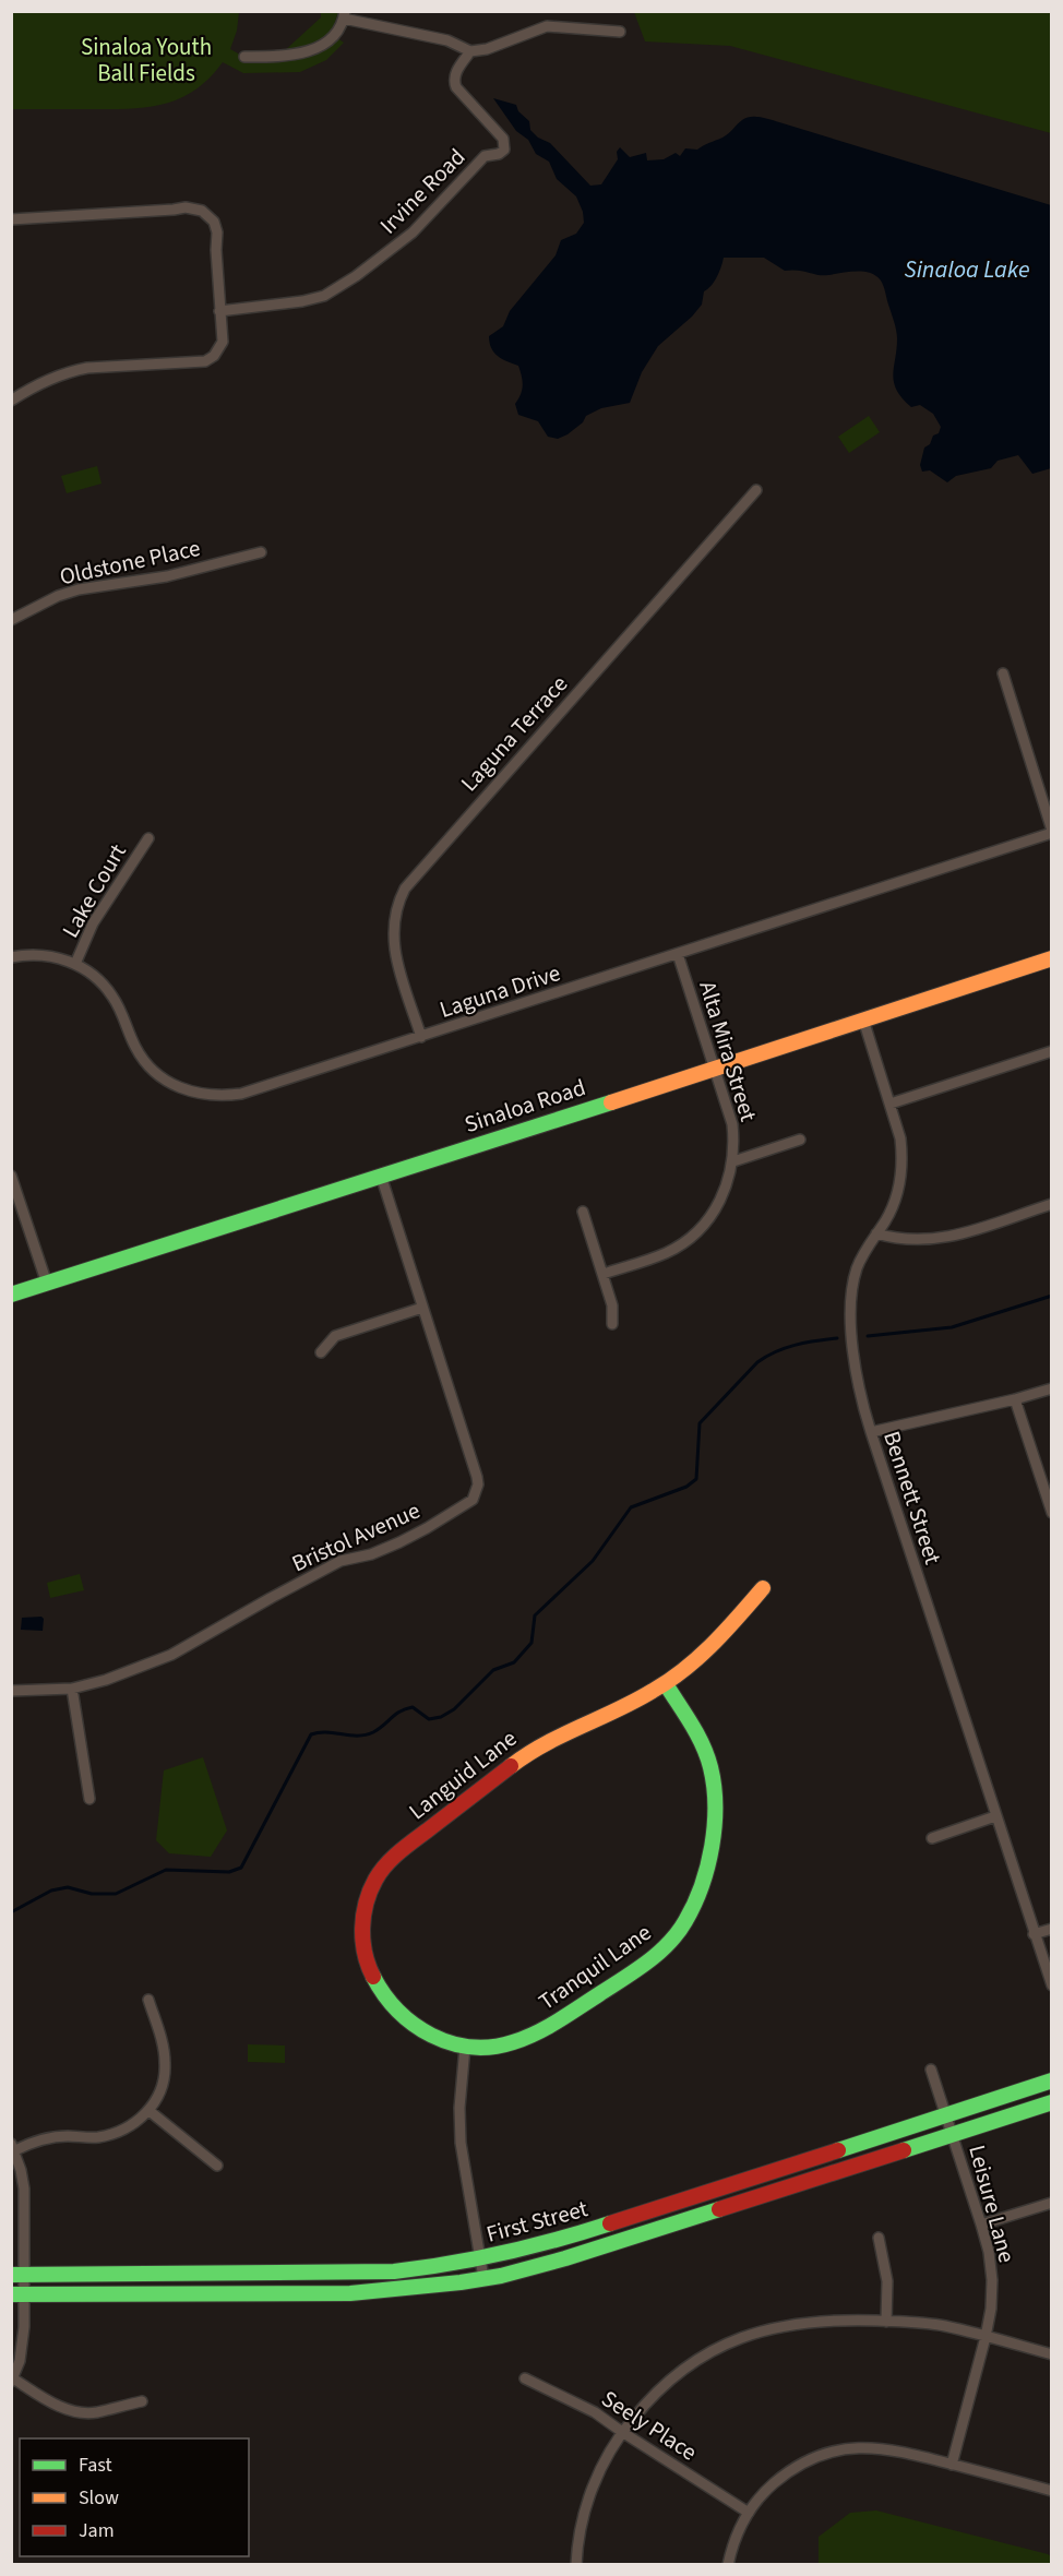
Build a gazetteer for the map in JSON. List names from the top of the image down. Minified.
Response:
{"streets":{"street":["Irvine Road","Oldstone Place","Laguna Terrace","Lake Court","Laguna Drive","Alta Mira Street","Sinaloa Road","Bennett Street","Bristol Avenue","Languid Lane","Tranquil Lane","Leisure Lane","First Street","Seely Place"]},"crossings":[["Laguna Terrace","Laguna Drive"],["Lake Court","Laguna Drive"],["Laguna Drive","Alta Mira Street"],["Alta Mira Street","Sinaloa Road"],["Sinaloa Road","Bennett Street"],["Sinaloa Road","Bristol Avenue"],["Languid Lane","Tranquil Lane"],["Leisure Lane","First Street"]],"water":["Sinaloa Lake"],"parks":["Sinaloa Youth Ball Fields"],"legend":["Fast","Slow","Jam"]}
